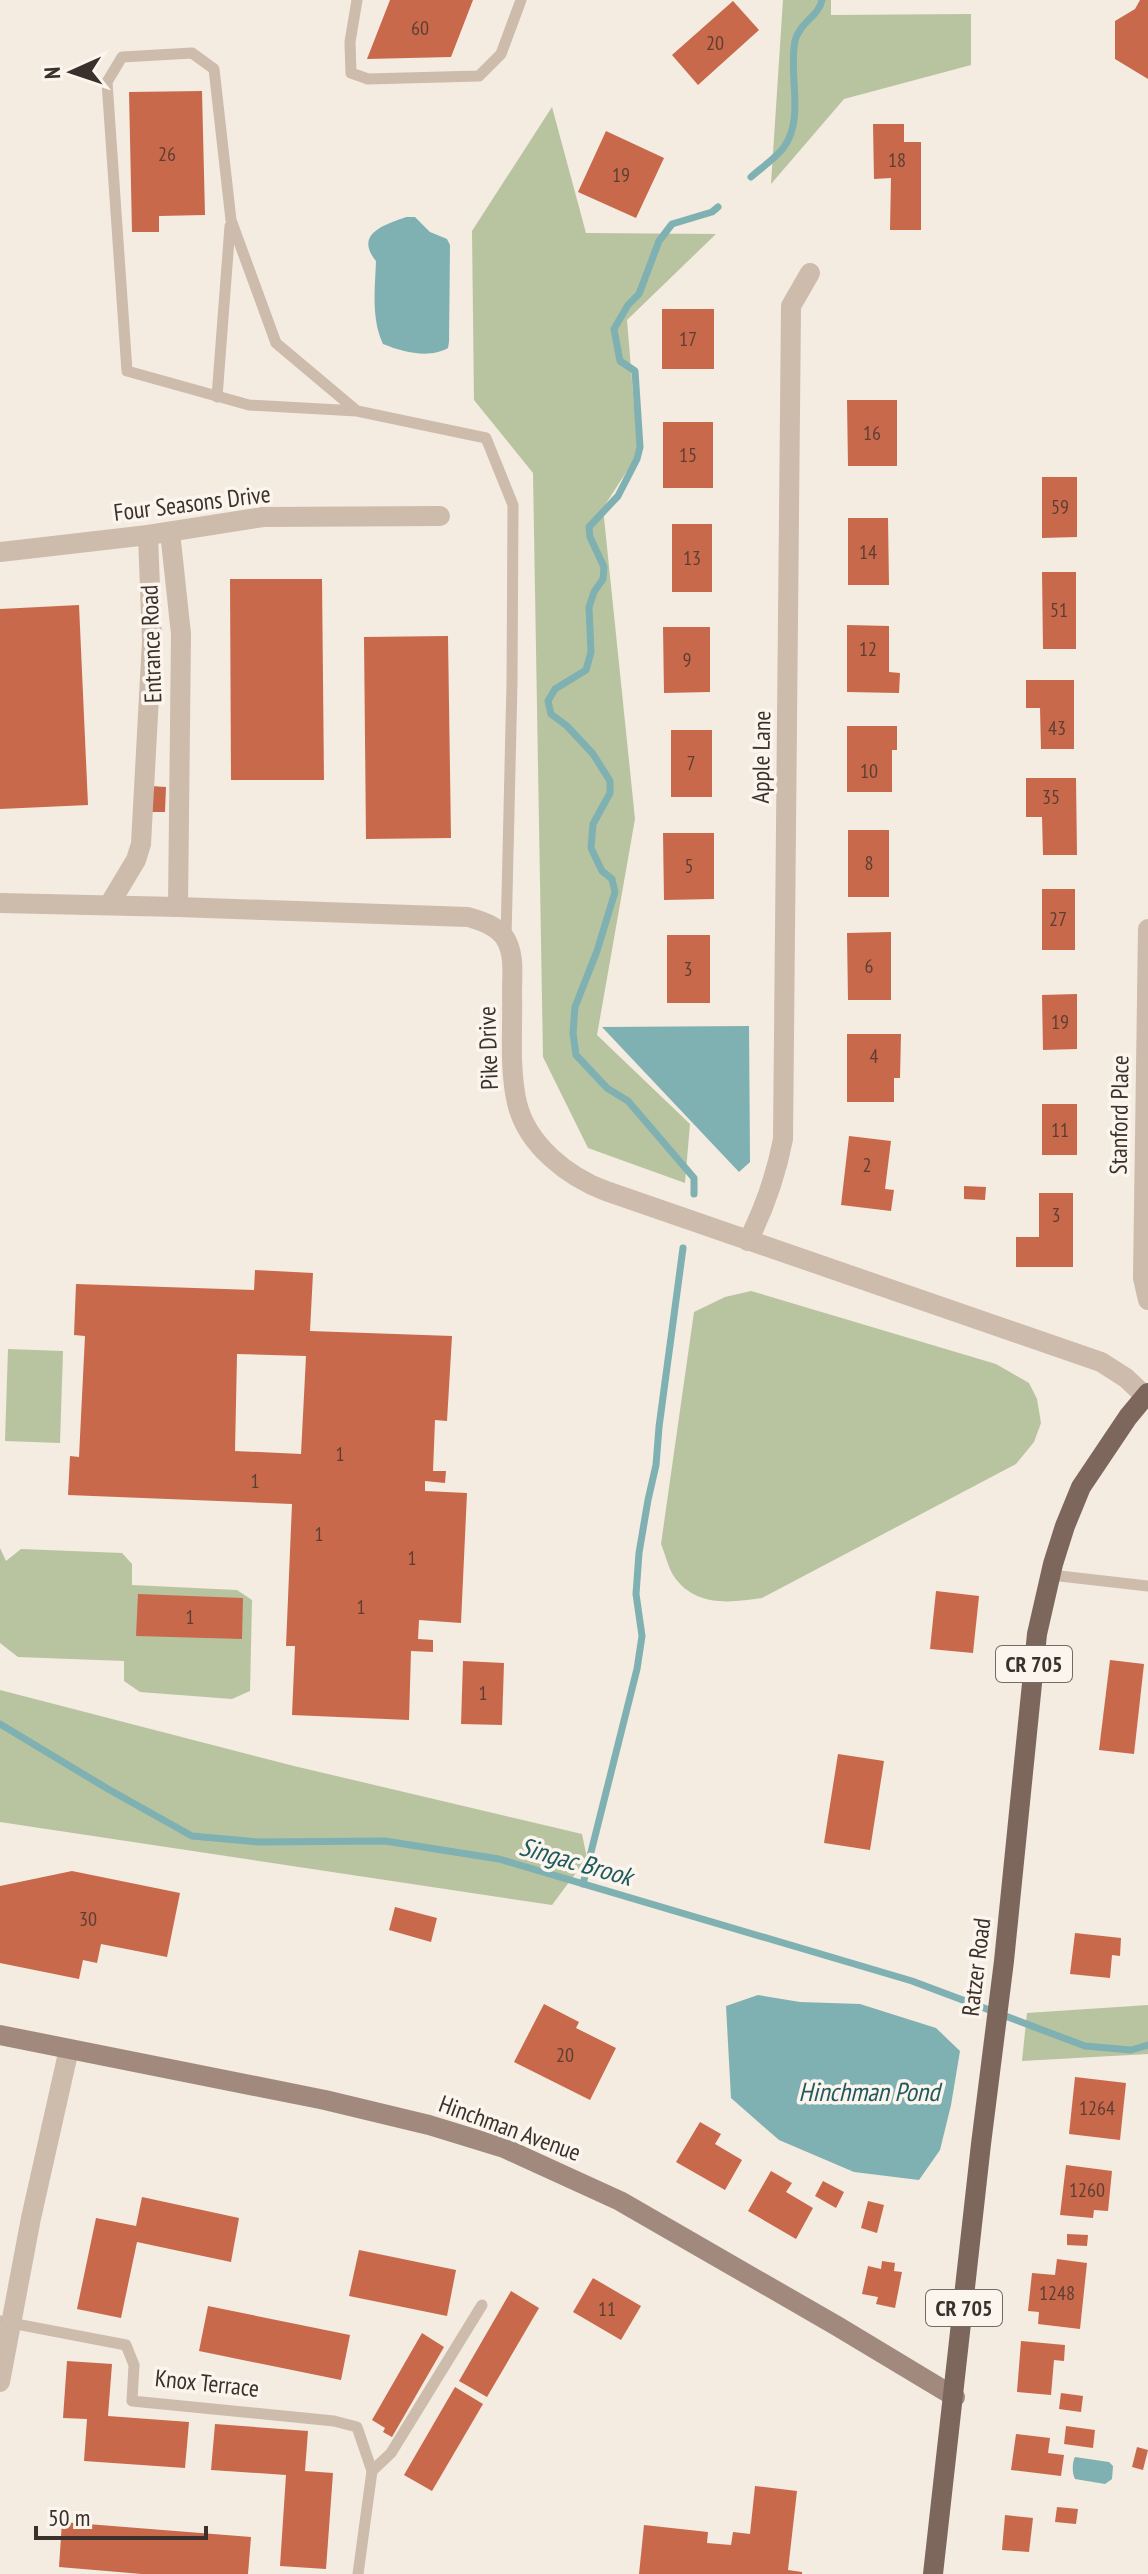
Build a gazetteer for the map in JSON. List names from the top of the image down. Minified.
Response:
{"streets":{"main road":["CR 705","Ratzer Road"],"street":["Four Seasons Drive","Entrance Road","Apple Lane","Pike Drive","Stanford Place","Hinchman Avenue"],"lane":["Knox Terrace"]},"crossings":[["Four Seasons Drive","Entrance Road"],["Apple Lane","Pike Drive"],["Pike Drive","Ratzer Road"],["Ratzer Road","Hinchman Avenue"]],"water":["Singac Brook","Hinchman Pond"],"house_numbers":["60","20","26","18","19","17","16","15","59","14","13","51","12","9","43","7","10","35","8","5","27","6","3","19","4","11","2","3","1","1","1","1","1","1","1","30","20","1264","1260","1248","11"],"scale_bar":"50 m","north":"left"}
